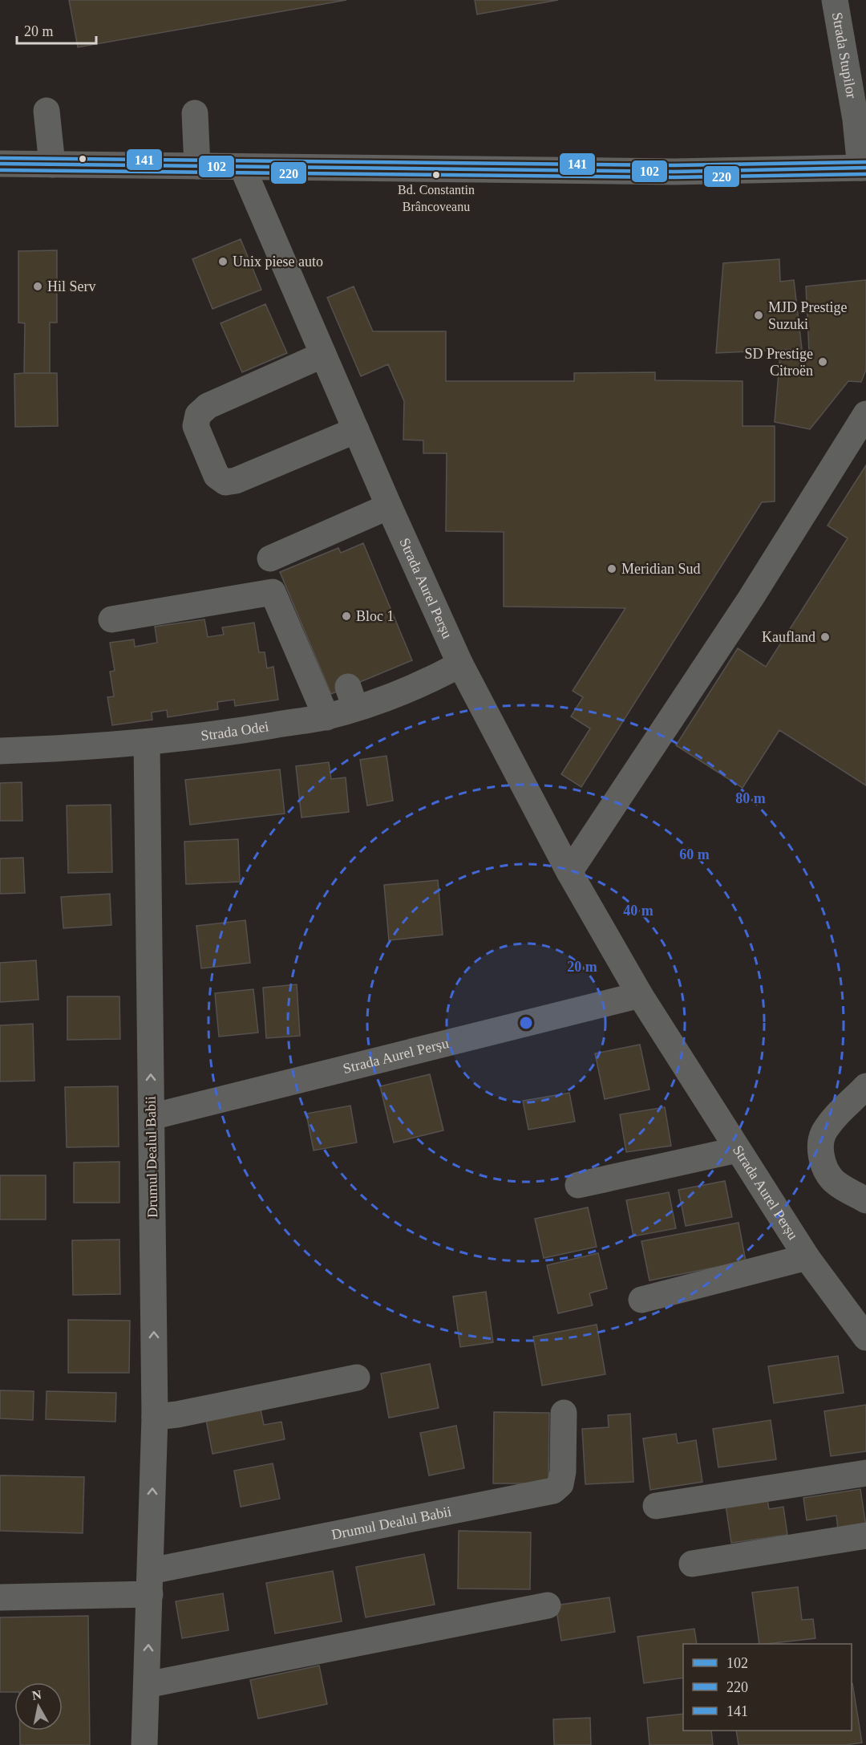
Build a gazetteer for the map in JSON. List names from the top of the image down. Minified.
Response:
{"streets":{"street":["Strada Stupilor","Strada Aurel Perșu","Strada Odei","Drumul Dealul Babii"]},"crossings":[["Strada Aurel Perșu","Strada Odei"],["Strada Aurel Perșu","Drumul Dealul Babii"],["Strada Odei","Drumul Dealul Babii"]],"one_way":["Drumul Dealul Babii"],"places":["Bd. Constantin Brâncoveanu","Unix piese auto","Hil Serv","MJD Prestige Suzuki","SD Prestige Citroën","Meridian Sud","Bloc 1","Kaufland"],"lines":["transit line 141","transit line 102","transit line 220"],"legend":["102","220","141"],"scale_bar":"20 m","north":"top","rings":["80 m","60 m","40 m","20 m"]}
